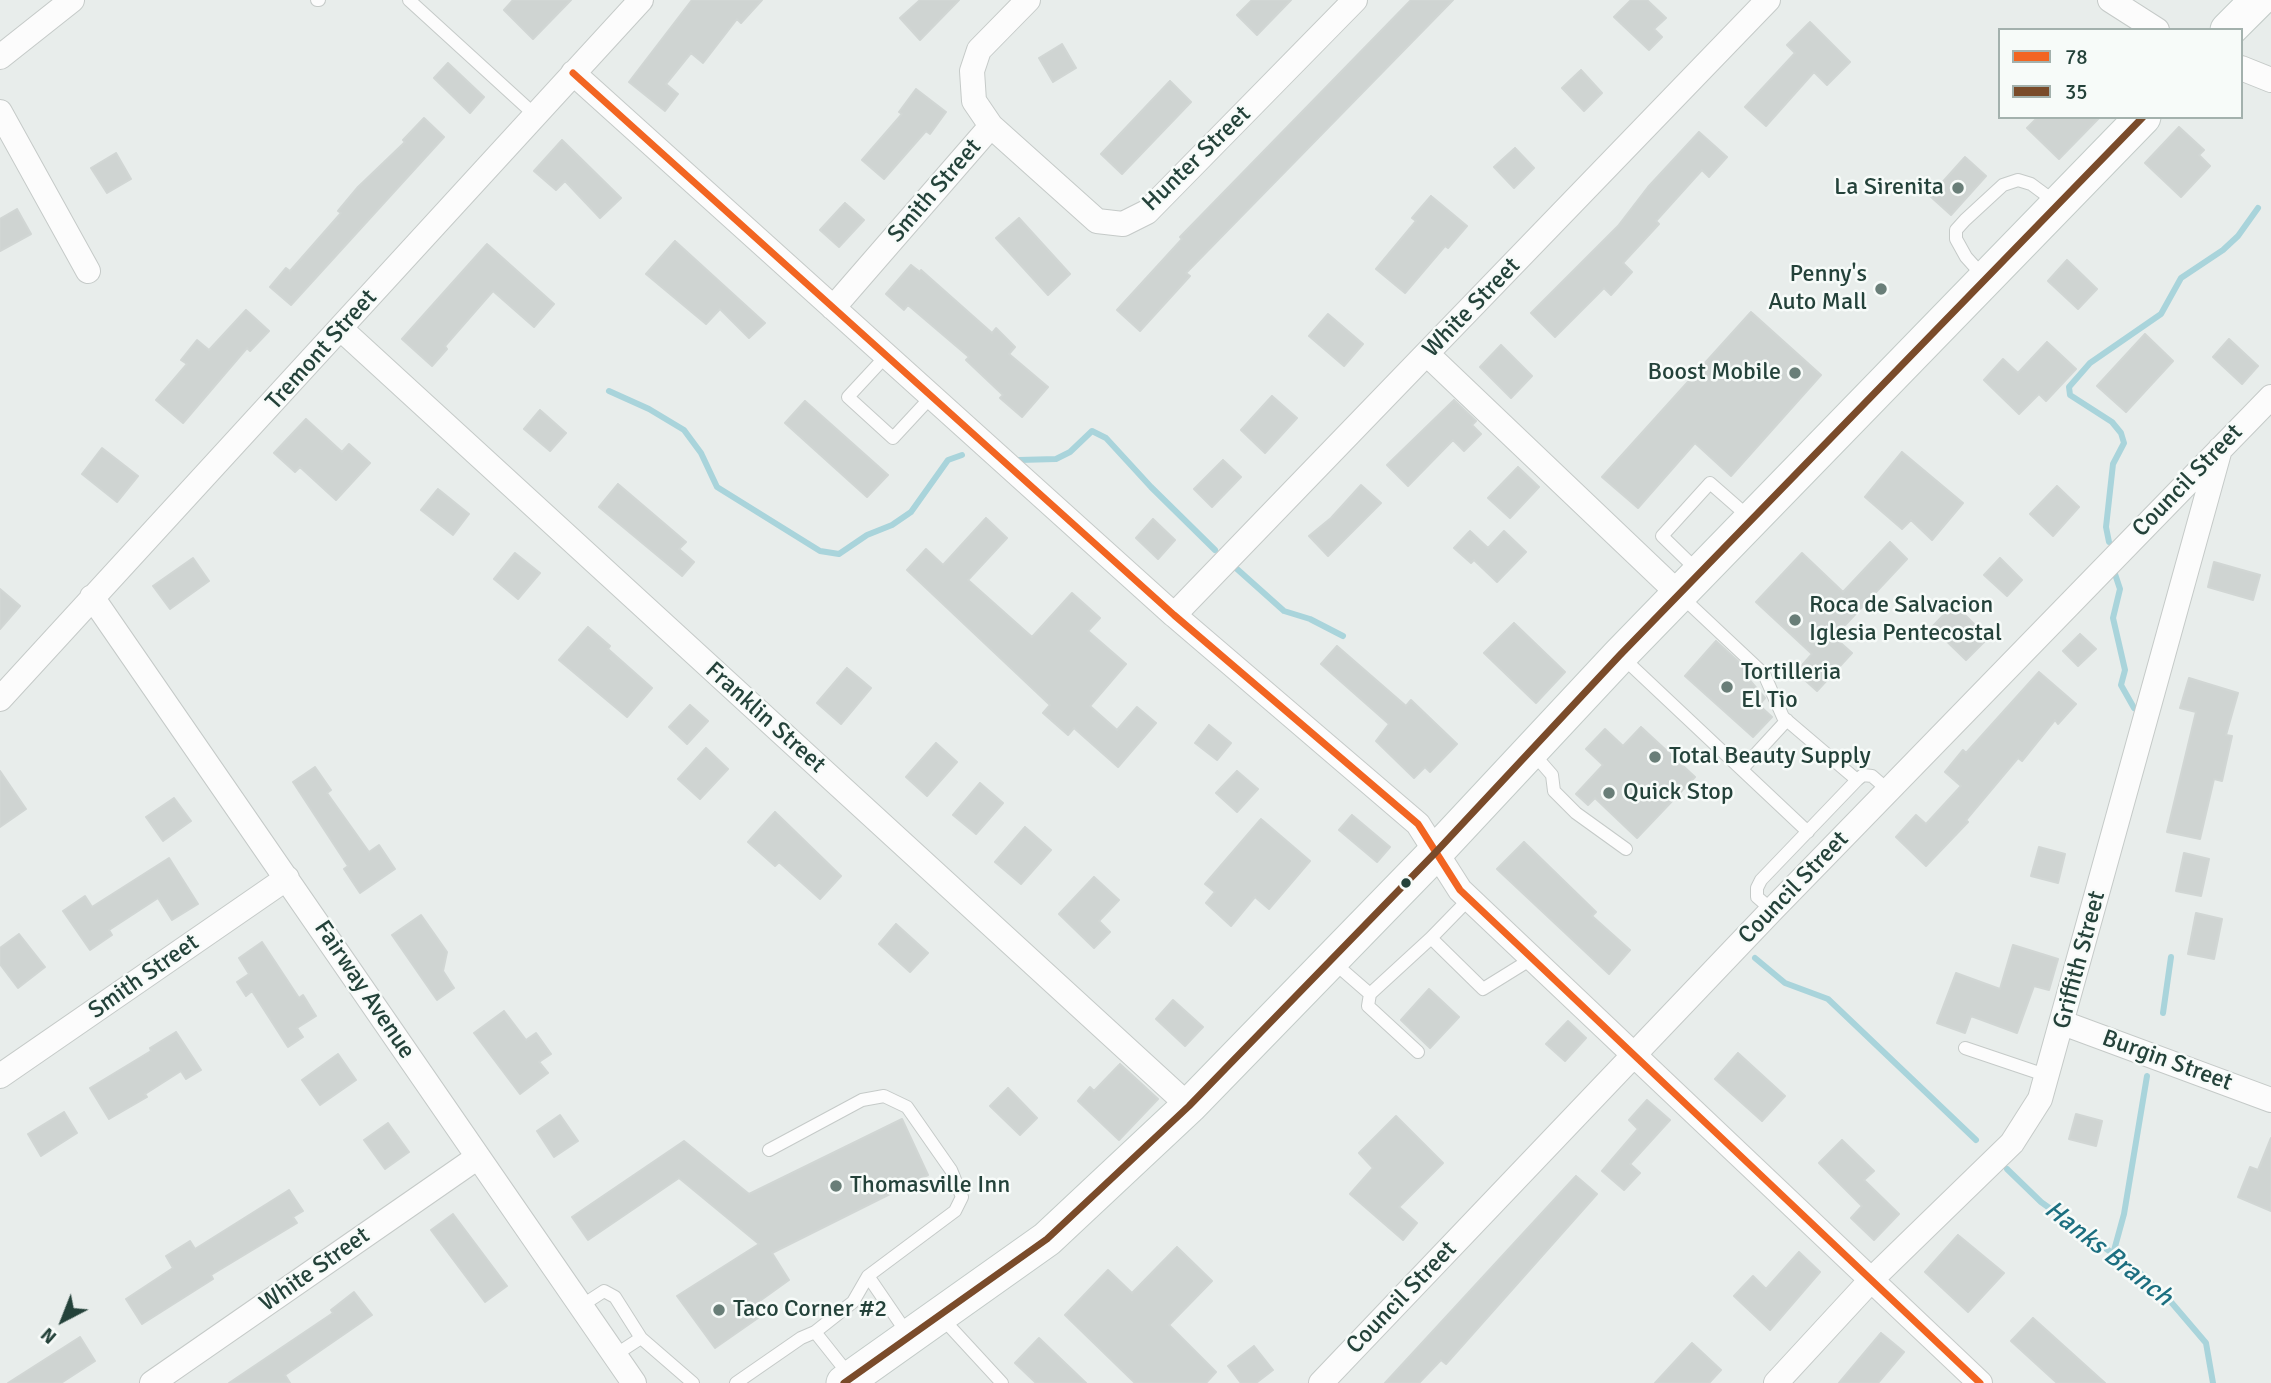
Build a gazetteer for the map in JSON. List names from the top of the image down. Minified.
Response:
{"streets":{"street":["Hunter Street","Smith Street","White Street","Tremont Street","Council Street","Franklin Street","Griffith Street","Fairway Avenue","Burgin Street"]},"crossings":[["Hunter Street","Smith Street"],["Smith Street","Fairway Avenue"],["White Street","Fairway Avenue"],["Tremont Street","Franklin Street"],["Tremont Street","Fairway Avenue"],["Council Street","Griffith Street"],["Griffith Street","Burgin Street"]],"water":["Hanks Branch"],"places":["La Sirenita","Penny's Auto Mall","Boost Mobile","Roca de Salvacion Iglesia Pentecostal","Tortilleria El Tio","Total Beauty Supply","Quick Stop","Thomasville Inn","Taco Corner #2"],"lines":["transit line 78","transit line 35"],"legend":["78","35"],"north":"bottom left"}
